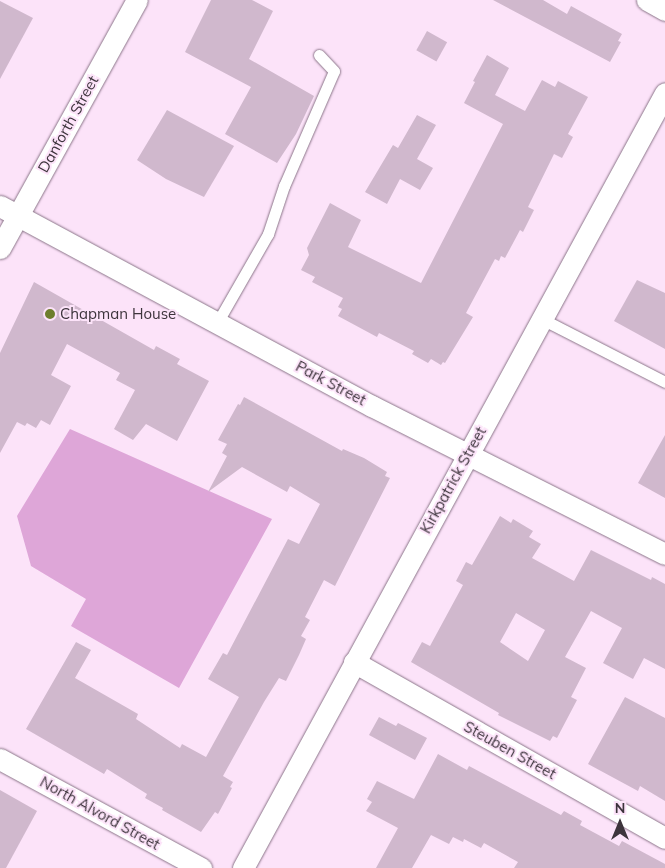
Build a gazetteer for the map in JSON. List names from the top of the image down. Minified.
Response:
{"streets":{"street":["Danforth Street","Park Street","Kirkpatrick Street","Steuben Street","North Alvord Street"]},"crossings":[["Danforth Street","Park Street"],["Park Street","Kirkpatrick Street"],["Kirkpatrick Street","Steuben Street"]],"places":["Chapman House"],"north":"top"}
